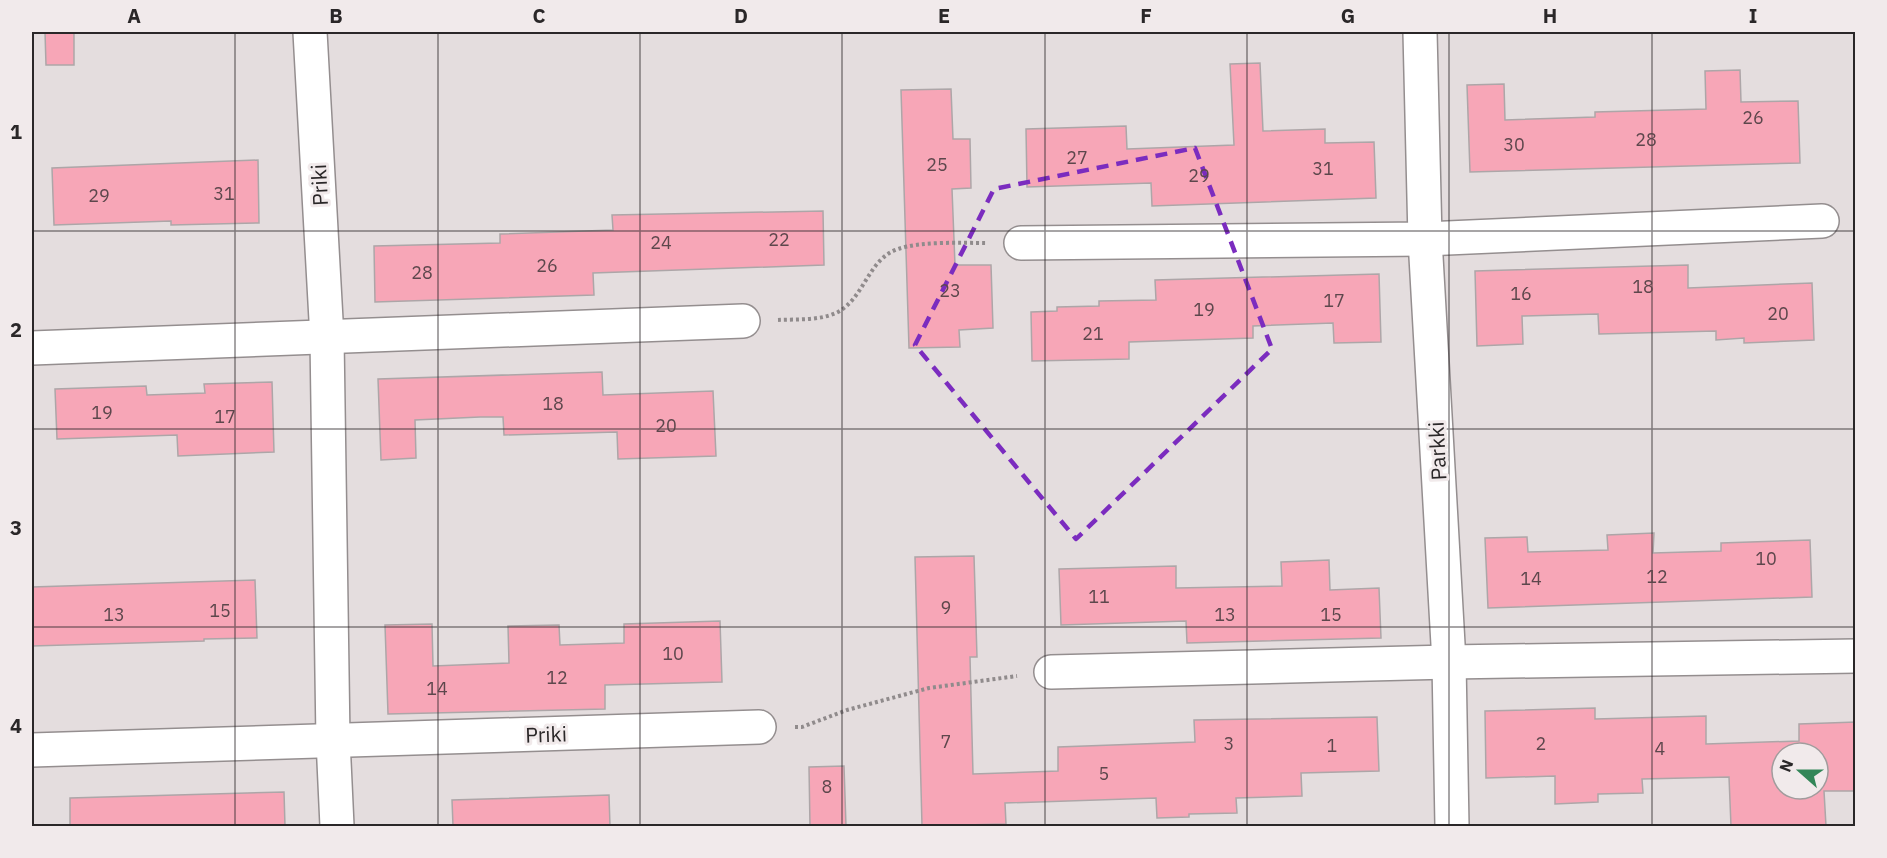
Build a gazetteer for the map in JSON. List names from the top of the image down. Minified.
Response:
{"streets":{"street":["Priki","Parkki"]},"house_numbers":["26","28","30","27","25","31","29","31","29","22","24","26","28","18","23","16","17","19","20","21","18","19","17","20","10","12","14","11","9","15","13","13","15","10","12","14","7","3","2","1","4","5","8"],"north":"left","grid":{"columns":["A","B","C","D","E","F","G","H","I"],"rows":["1","2","3","4"]}}
